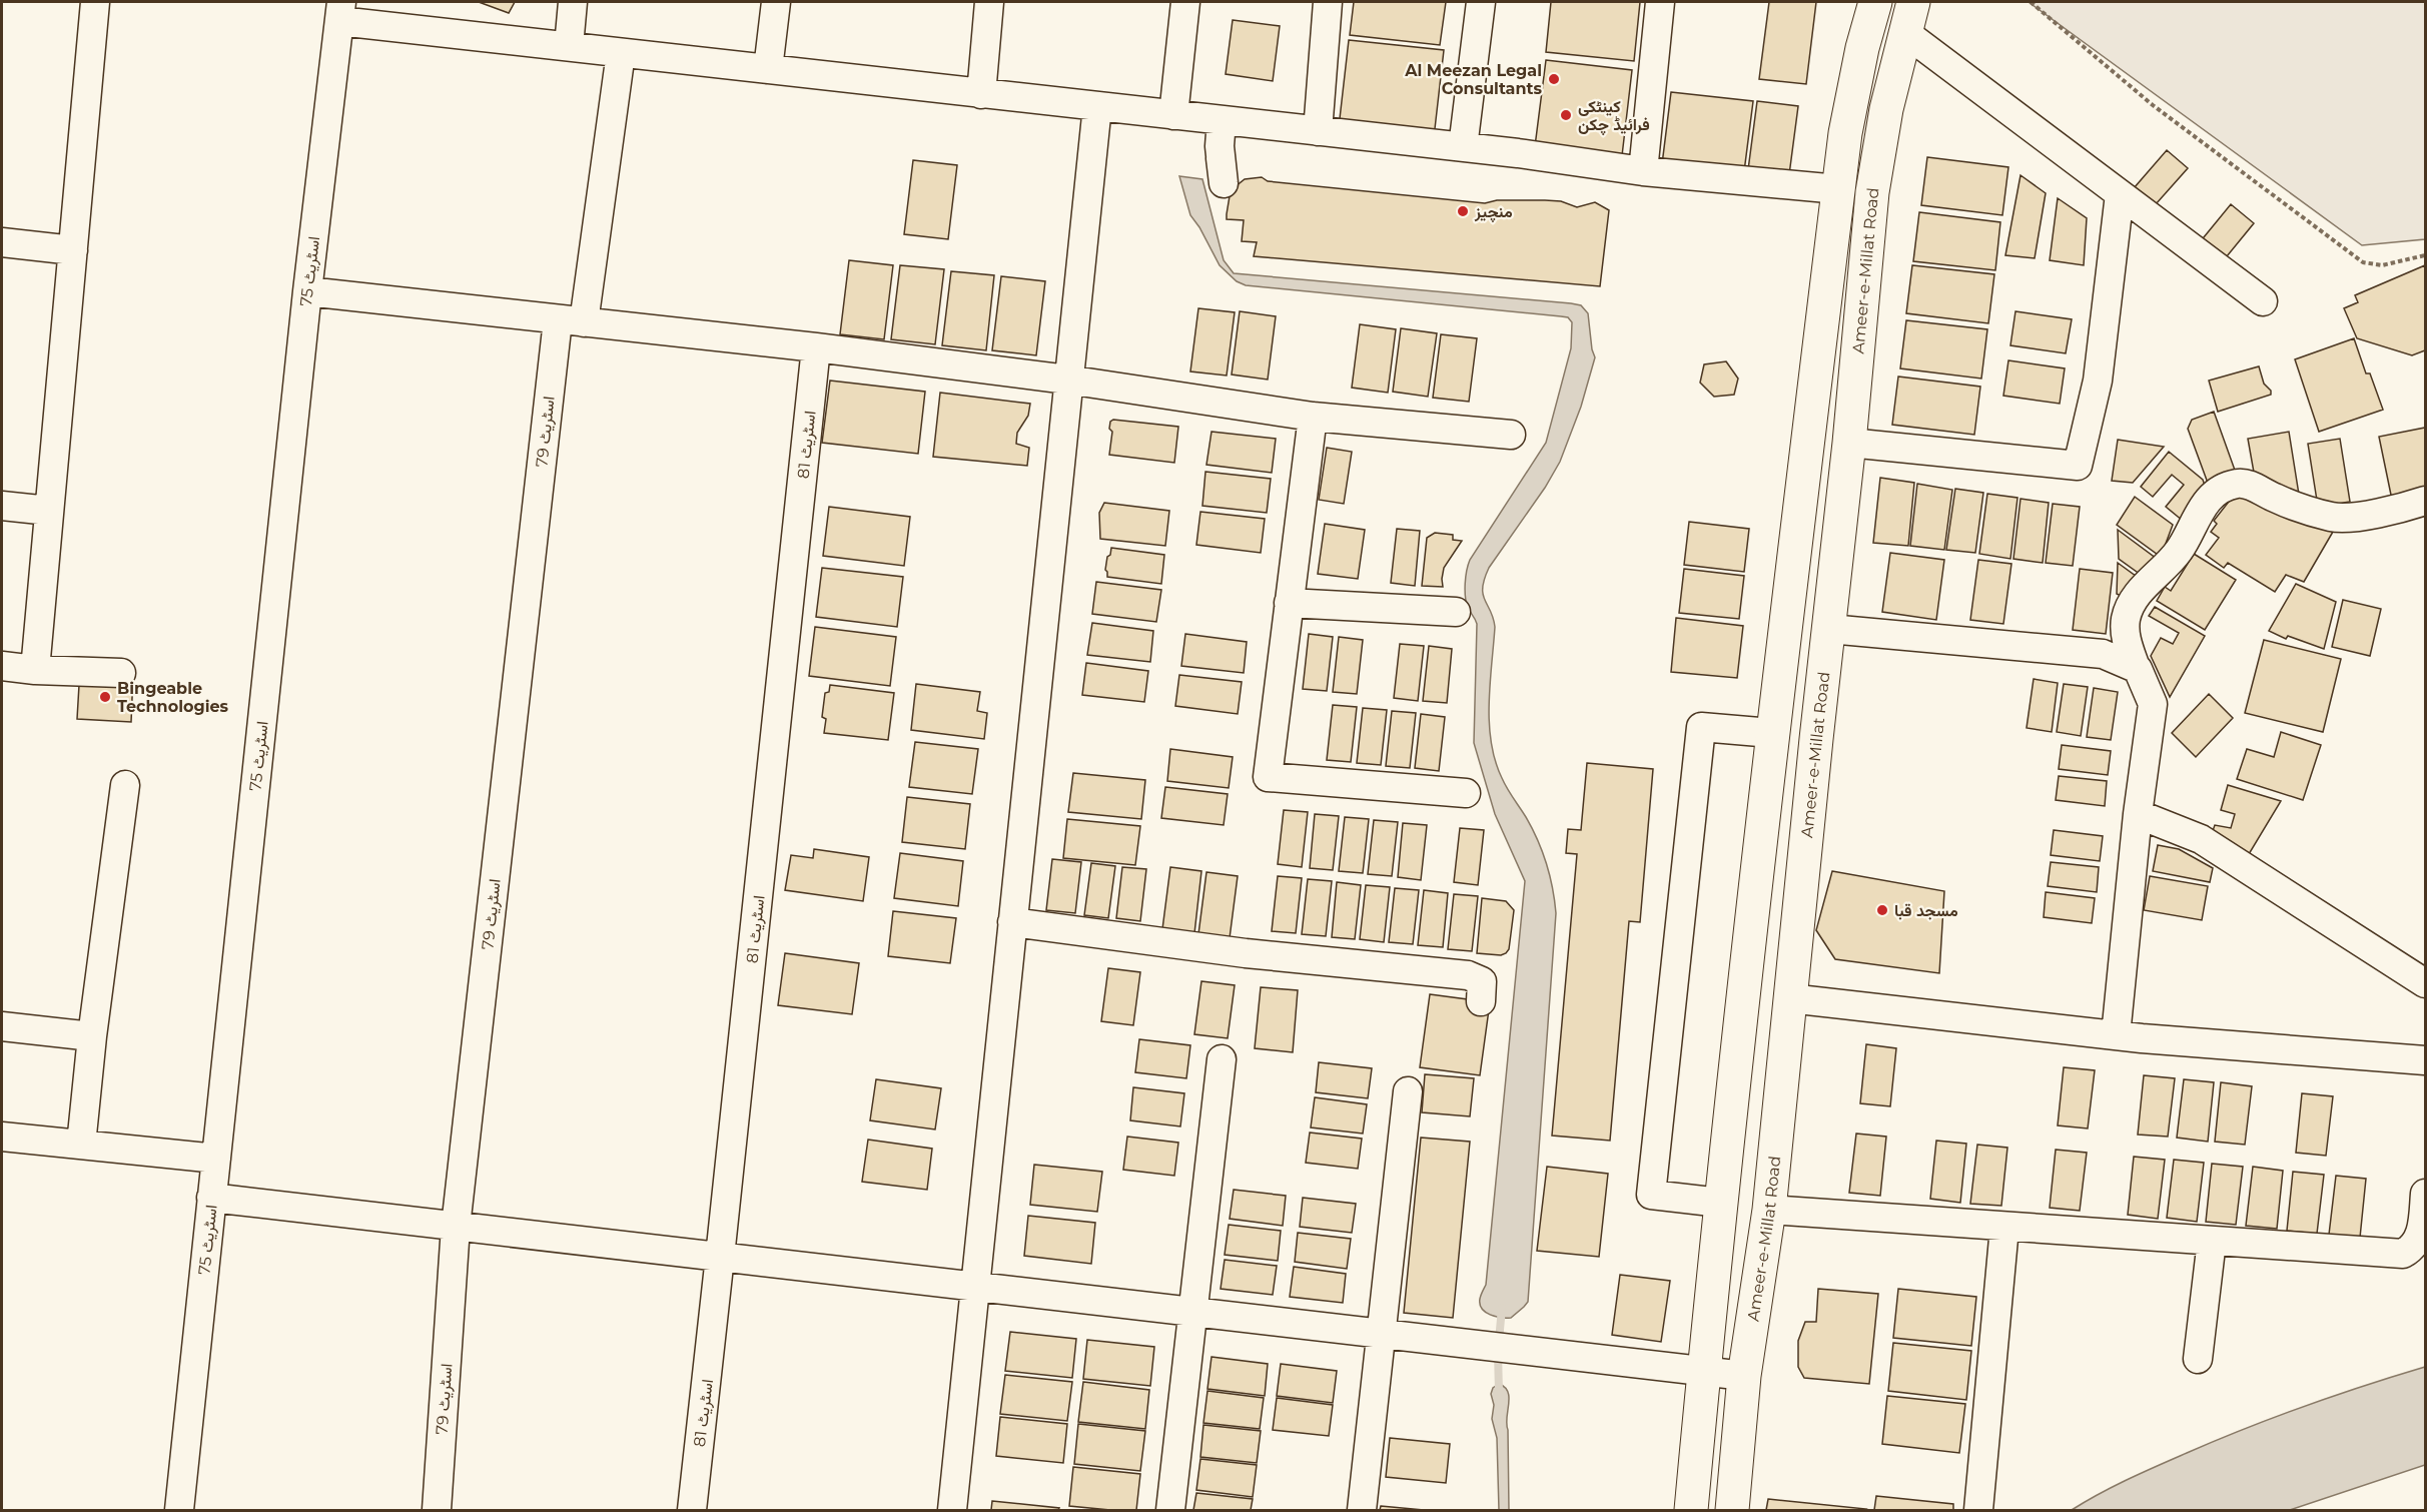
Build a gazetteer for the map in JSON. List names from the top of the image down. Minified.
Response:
{"streets":{"main road":["Ameer-e-Millat Road"],"street":["اسٹریٹ 75","اسٹریٹ 79","اسٹریٹ 81"]},"places":["Al Meezan Legal Consultants","کینٹکی فرائیڈ چکن","منچیز","Bingeable Technologies","مسجد قبا"]}
